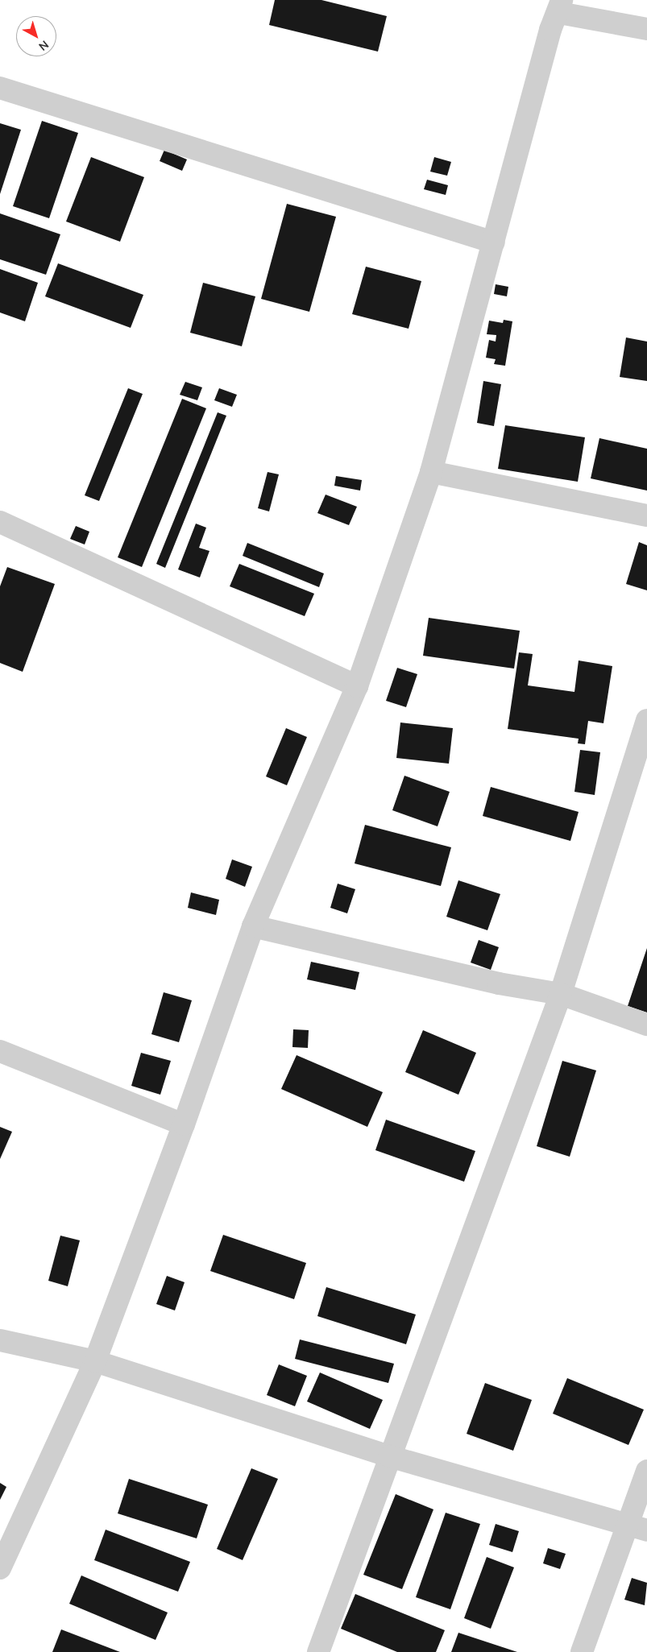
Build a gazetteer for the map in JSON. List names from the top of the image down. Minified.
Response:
{"north":"bottom right"}
